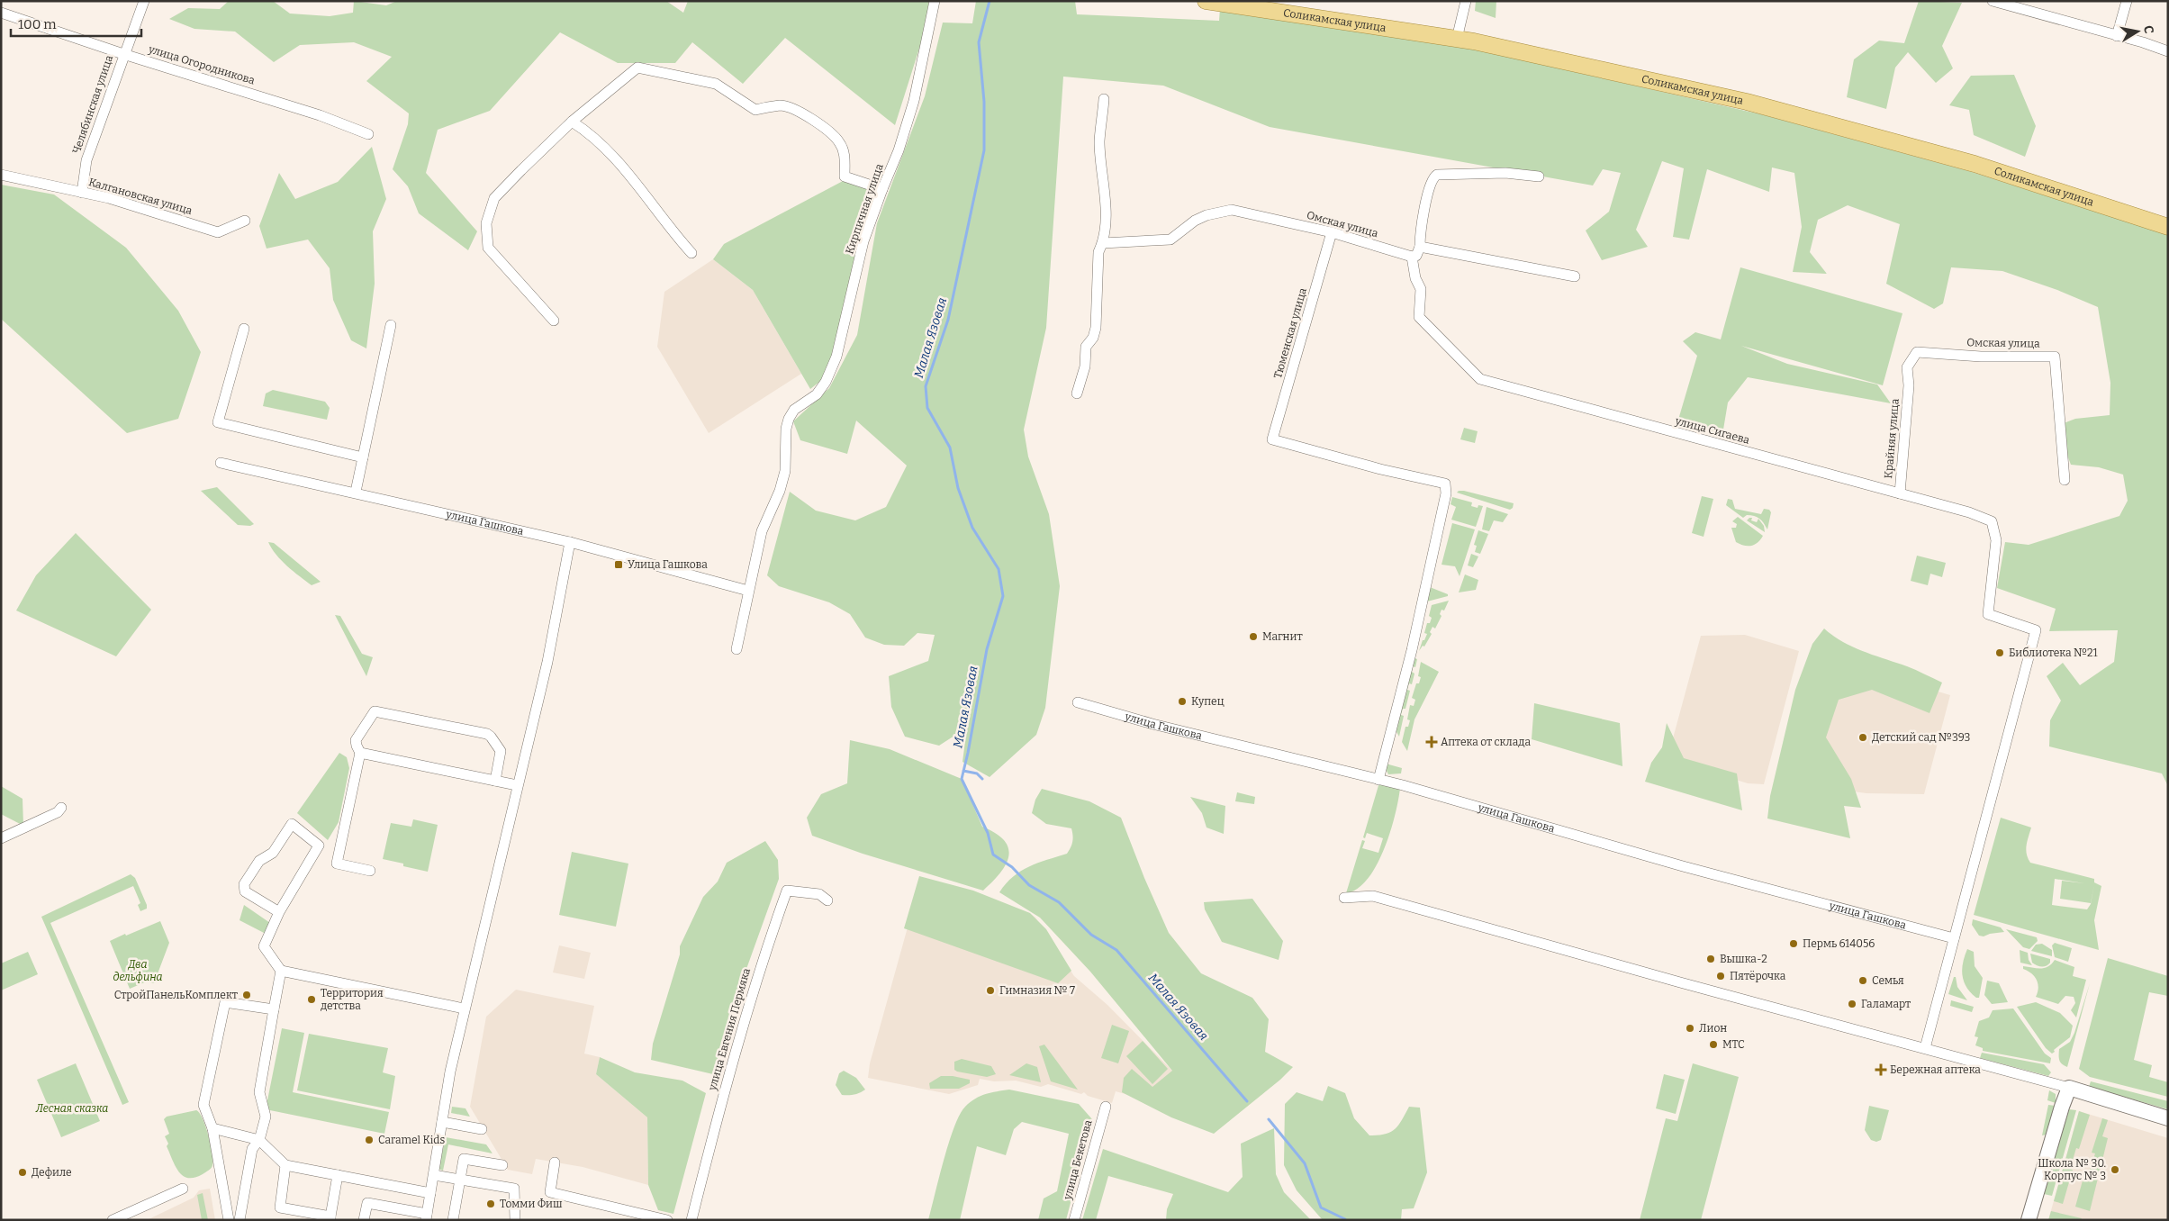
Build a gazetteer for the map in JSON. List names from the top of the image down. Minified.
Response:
{"streets":{"main road":["Соликамская улица"],"street":["улица Огородникова","Челябинская улица","Калгановская улица","Кирпичная улица","Омская улица","Тюменская улица","улица Сигаева","Крайняя улица","улица Гашкова","улица Евгения Пермяка","улица Бекетова"]},"crossings":[["улица Огородникова","Челябинская улица"],["Челябинская улица","Калгановская улица"],["Кирпичная улица","улица Гашкова"],["Омская улица","Тюменская улица"],["Омская улица","улица Сигаева"],["Омская улица","Крайняя улица"],["Тюменская улица","улица Гашкова"],["улица Сигаева","Крайняя улица"],["улица Сигаева","улица Гашкова"]],"water":["Малая Язовая"],"parks":["Два дельфина","Лесная сказка"],"places":{"transit":["Улица Гашкова"],"other":["Магнит","Библиотека №21","Купец","Детский сад №393","Пермь 614056","Вышка-2","Пятёрочка","Семья","Гимназия № 7","СтройПанельКомплект","Территория детства","Галамарт","Лион","МТС","Caramel Kids","Школа № 30. Корпус № 3","Дефиле","Томми Фиш"],"health":["Аптека от склада","Бережная аптека"]},"scale_bar":"100 m","north":"right"}
